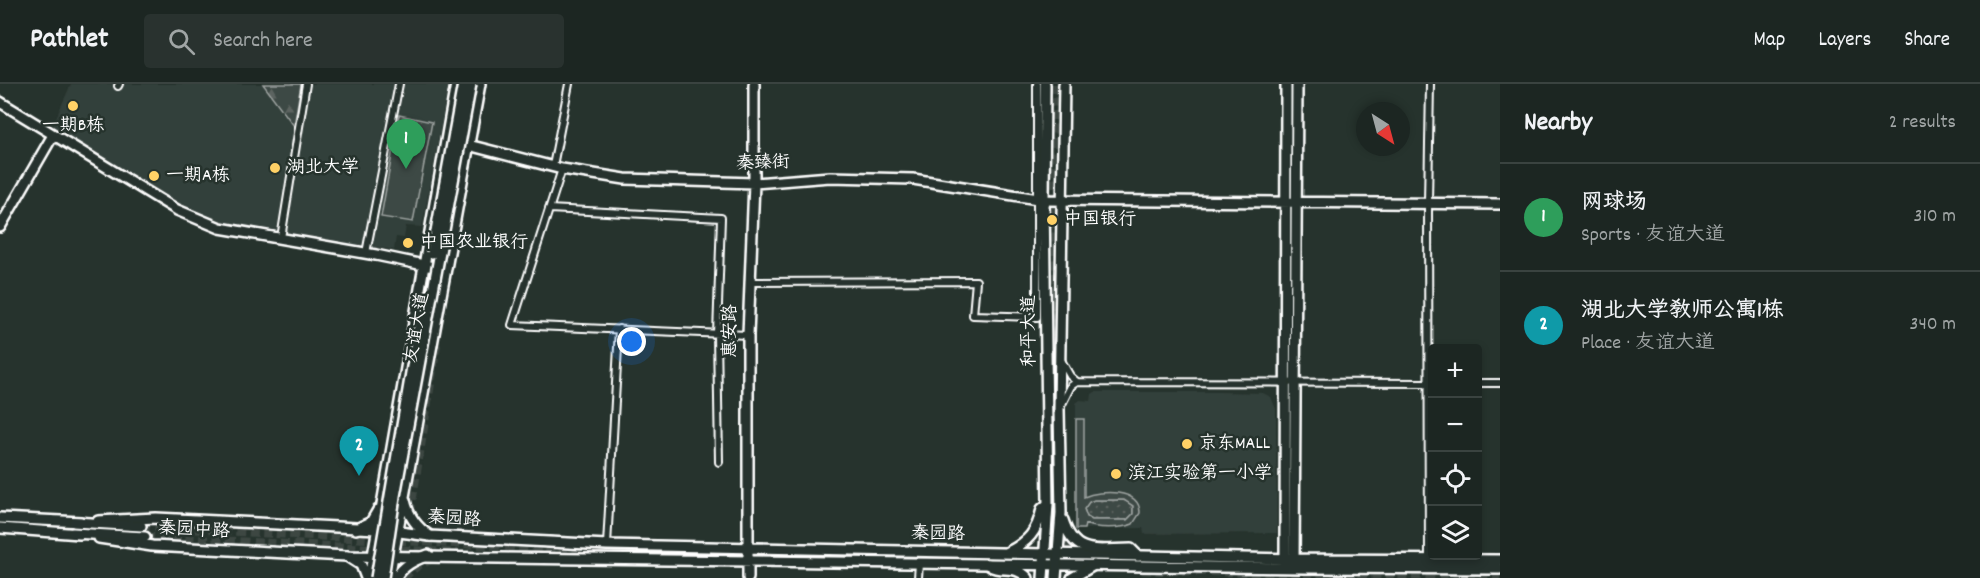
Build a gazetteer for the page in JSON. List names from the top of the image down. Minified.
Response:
{"streets":{"main road":["秦臻街","友谊大道","惠安路","和平大道","秦园路","秦园中路"]},"crossings":[["秦臻街","友谊大道"],["秦臻街","惠安路"],["秦臻街","和平大道"],["友谊大道","秦园路"],["友谊大道","秦园中路"],["惠安路","秦园路"],["和平大道","秦园路"],["秦园路","秦园中路"]],"places":["一期B栋","湖北大学","一期A栋","中国银行","中国农业银行","京东MALL","滨江实验第一小学"],"north":"bottom right","page":{"header":"Pathlet","search":"Search here","nav":["Map","Layers","Share"],"heading":["Nearby","2 results"],"pins":["1","2"],"list":[{"mark":"1","name":"网球场","note":"Sports · 友谊大道","value":"310 m"},{"mark":"2","name":"湖北大学教师公寓1栋","note":"Place · 友谊大道","value":"340 m"}],"map_buttons":["+","−"]}}
